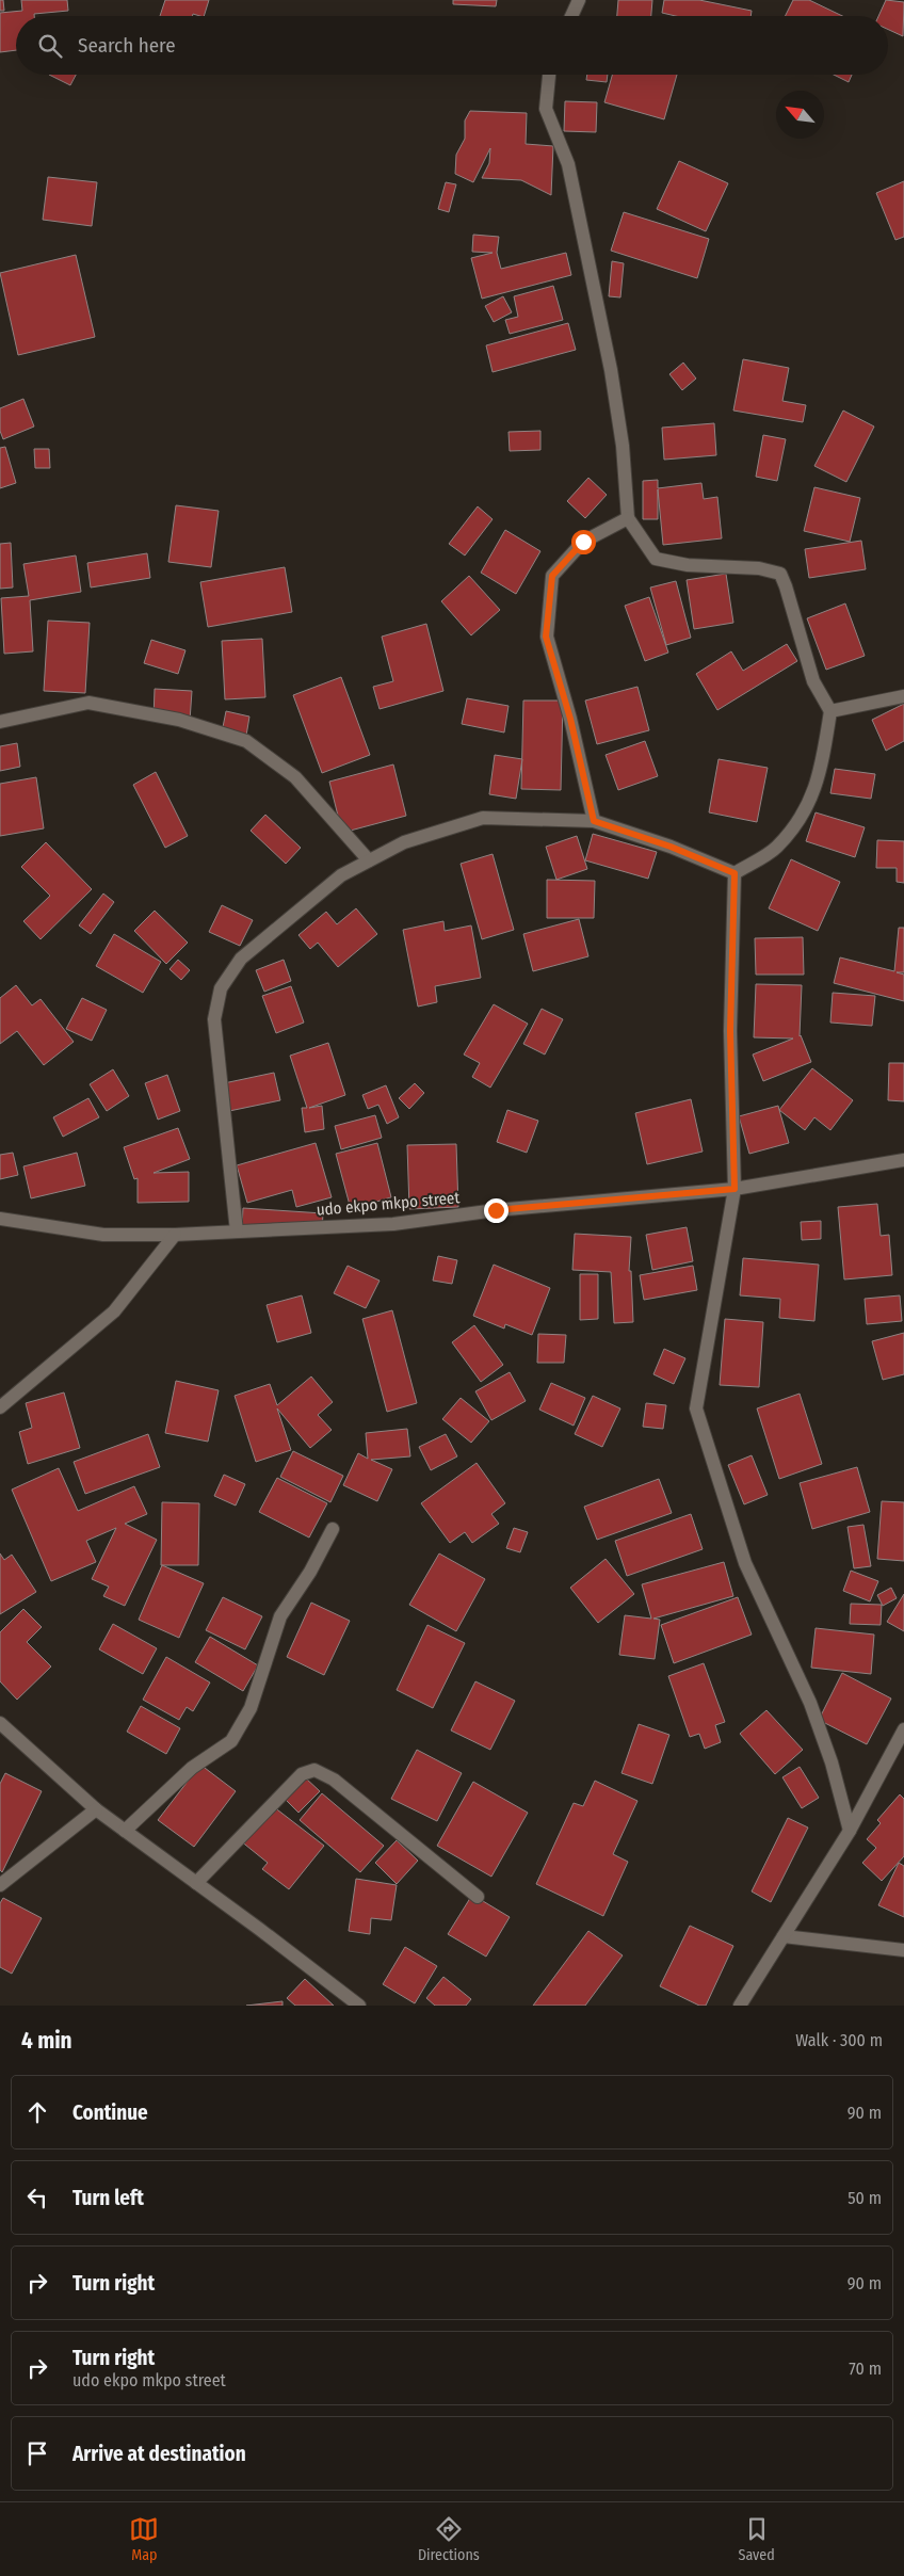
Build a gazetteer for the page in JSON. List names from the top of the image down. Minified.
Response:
{"streets":{"street":["udo ekpo mkpo street"]},"north":"top left","page":{"search":"Search here","heading":["4 min","Walk · 300 m"],"list":[["Continue","90 m"],["Turn left","50 m"],["Turn right","90 m"],["Turn right","udo ekpo mkpo street","70 m"],"Arrive at destination"],"nav":["Map","Directions","Saved"]}}
